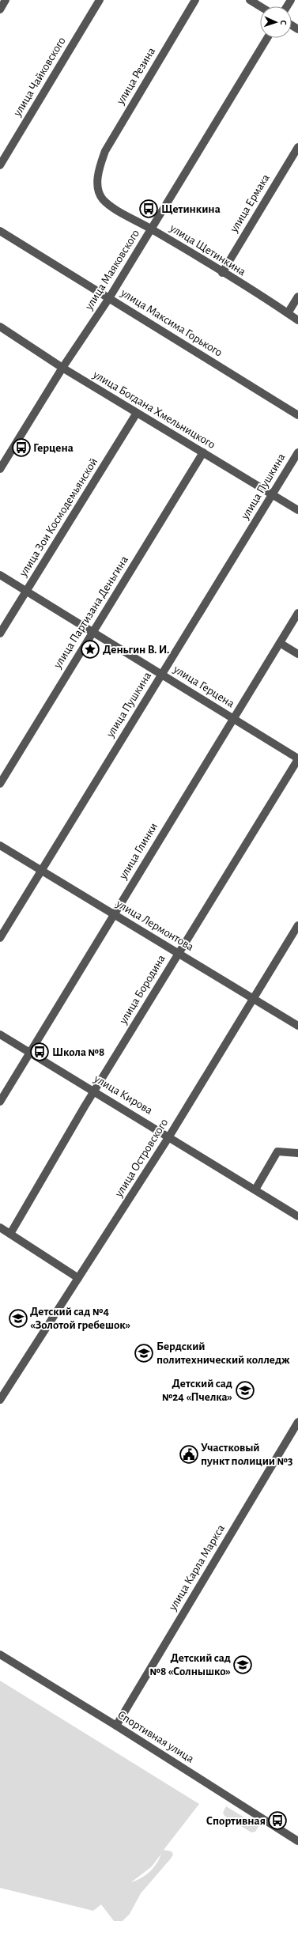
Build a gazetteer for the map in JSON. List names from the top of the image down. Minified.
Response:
{"streets":{"street":["улица Резина","улица Чайковского","улица Ермака","улица Щетинкина","улица Маяковского","улица Максима Горького","улица Богдана Хмельницкого","улица Пушкина","улица Зои Космодемьянской","улица Партизана Деньгина","улица Герцена","улица Глинки","улица Лермонтова","улица Бородина","улица Кирова","улица Островского","улица Карла Маркса","Спортивная улица"]},"crossings":[["улица Резина","улица Щетинкина"],["улица Ермака","улица Щетинкина"],["улица Щетинкина","улица Маяковского"],["улица Маяковского","улица Максима Горького"],["улица Маяковского","улица Богдана Хмельницкого"],["улица Богдана Хмельницкого","улица Пушкина"],["улица Богдана Хмельницкого","улица Зои Космодемьянской"],["улица Богдана Хмельницкого","улица Партизана Деньгина"],["улица Пушкина","улица Герцена"],["улица Пушкина","улица Лермонтова"],["улица Зои Космодемьянской","улица Герцена"],["улица Партизана Деньгина","улица Герцена"],["улица Герцена","улица Глинки"],["улица Герцена","улица Бородина"],["улица Глинки","улица Лермонтова"],["улица Глинки","улица Кирова"],["улица Лермонтова","улица Бородина"],["улица Лермонтова","улица Островского"],["улица Бородина","улица Кирова"],["улица Кирова","улица Островского"],["улица Карла Маркса","Спортивная улица"]],"places":{"bus stop":["Щетинкина","Герцена","Школа №8","Спортивная"],"place":["Деньгин В. И."],"school or university":["Детский сад №4 «Золотой гребешок»","Бердский политехнический колледж","Детский сад №24 «Пчелка»","Детский сад №8 «Солнышко»"],"public building":["Участковый пункт полиции №3"]},"north":"right"}
